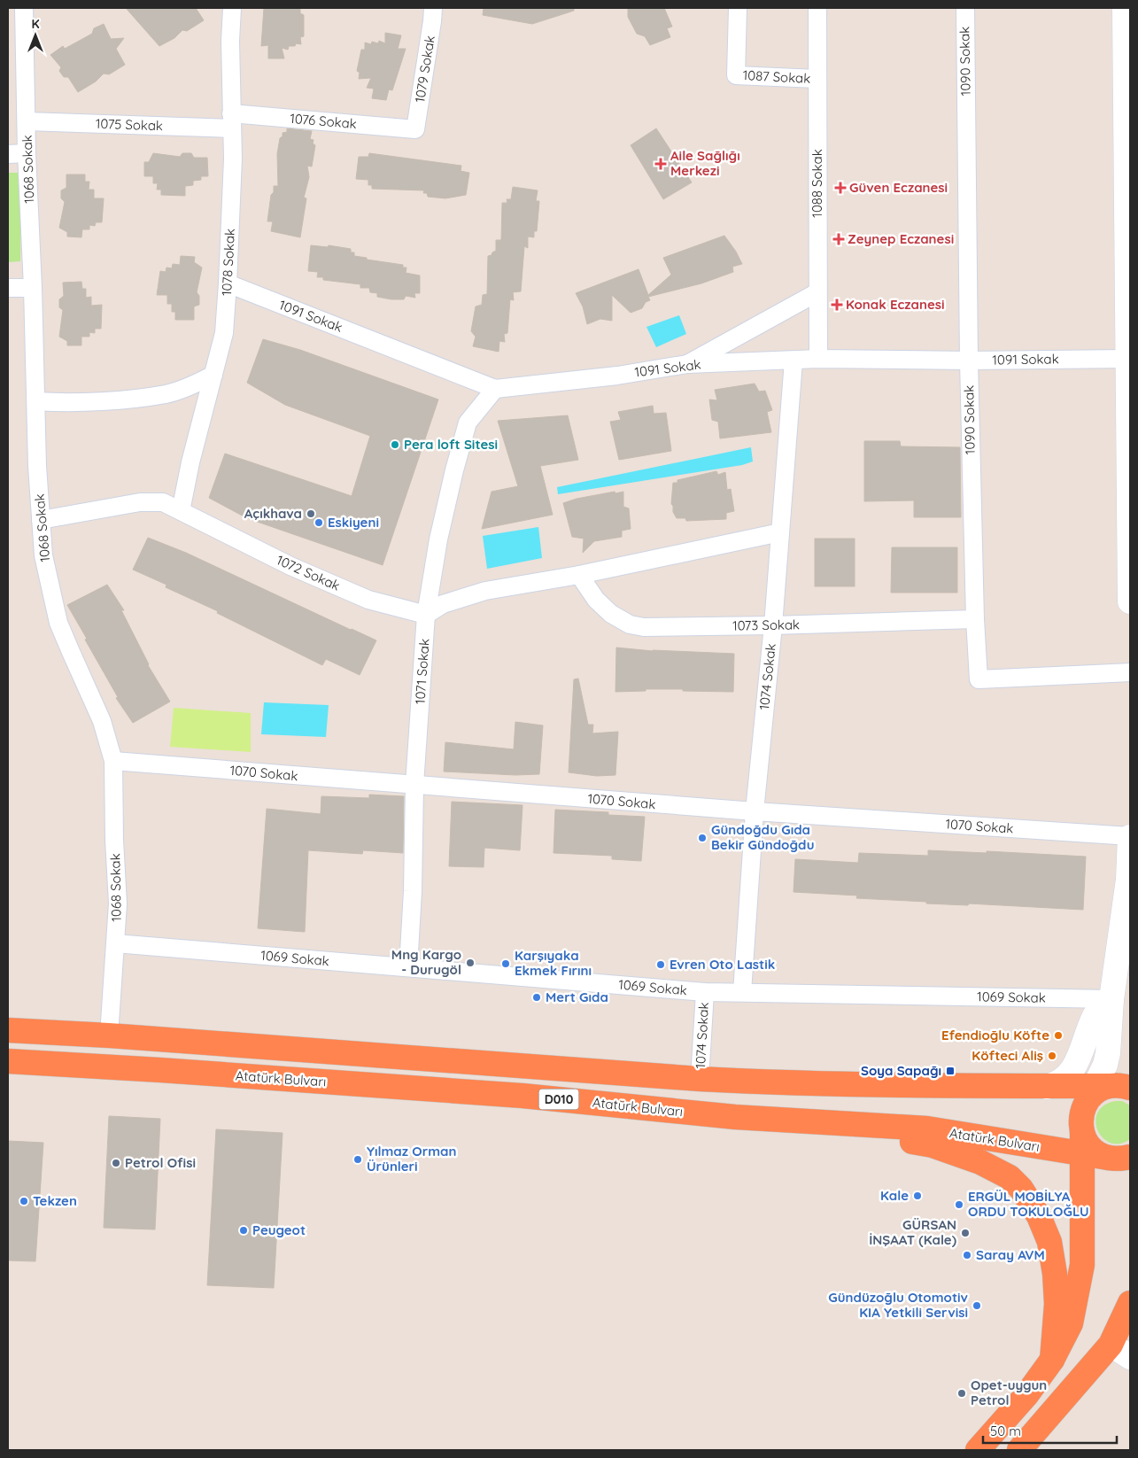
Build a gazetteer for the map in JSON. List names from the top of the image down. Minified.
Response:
{"streets":{"highway":["Atatürk Bulvarı","D010"],"street":["1090 Sokak","1079 Sokak","1087 Sokak","1076 Sokak","1075 Sokak","1068 Sokak","1088 Sokak","1078 Sokak","1091 Sokak","1072 Sokak","1073 Sokak","1071 Sokak","1074 Sokak","1070 Sokak","1069 Sokak"]},"crossings":[["1090 Sokak","1091 Sokak"],["1090 Sokak","1073 Sokak"],["1079 Sokak","1076 Sokak"],["1087 Sokak","1088 Sokak"],["1076 Sokak","1075 Sokak"],["1076 Sokak","1078 Sokak"],["1075 Sokak","1068 Sokak"],["1075 Sokak","1078 Sokak"],["1068 Sokak","1072 Sokak"],["1068 Sokak","1070 Sokak"],["1068 Sokak","1069 Sokak"],["1068 Sokak","D010"],["1088 Sokak","1091 Sokak"],["1078 Sokak","1091 Sokak"],["1078 Sokak","1072 Sokak"],["1091 Sokak","1071 Sokak"],["1091 Sokak","1074 Sokak"],["1072 Sokak","1071 Sokak"],["1073 Sokak","1074 Sokak"],["1071 Sokak","1070 Sokak"],["1071 Sokak","1069 Sokak"],["1074 Sokak","1070 Sokak"],["1074 Sokak","1069 Sokak"],["1074 Sokak","D010"]],"places":{"health":["Aile Sağlığı Merkezi","Güven Eczanesi","Zeynep Eczanesi","Konak Eczanesi"],"other":["Pera loft Sitesi","Açıkhava","Eskiyeni","Gündoğdu Gıda Bekir Gündoğdu","Mng Kargo - Durugöl","Karşıyaka Ekmek Fırını","Evren Oto Lastik","Mert Gıda","Efendioğlu Köfte","Köfteci Aliş","Yılmaz Orman Ürünleri","Petrol Ofisi","Kale","Tekzen","ERGÜL MOBİLYA ORDU TOKULOĞLU","Peugeot","GÜRSAN İNŞAAT (Kale)","Saray AVM","Gündüzoğlu Otomotiv KIA Yetkili Servisi","Opet-uygun Petrol"],"transit":["Soya Sapağı"]},"scale_bar":"50 m","north":"top"}
